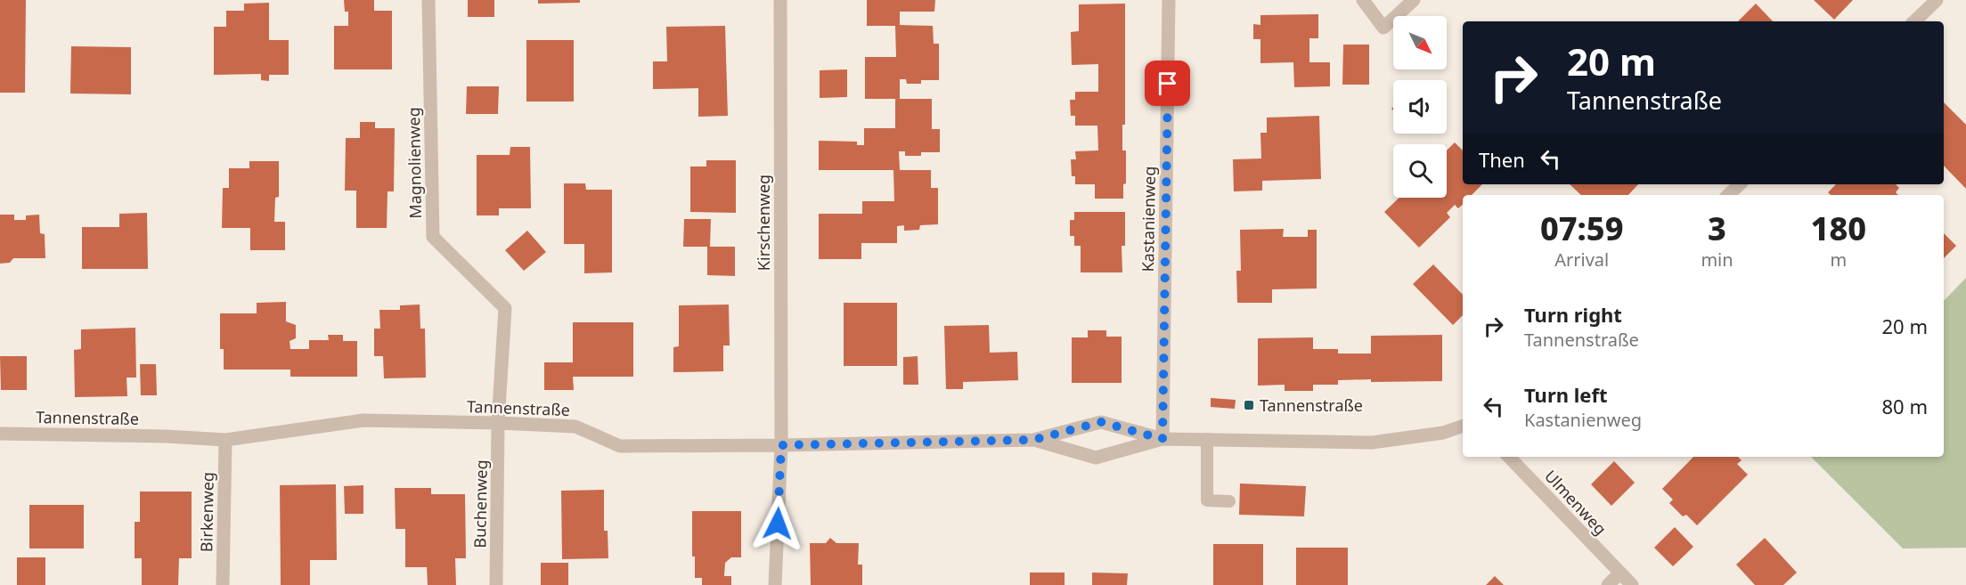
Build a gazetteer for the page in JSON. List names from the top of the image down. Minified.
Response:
{"streets":{"street":["Magnolienweg","Kastanienweg","Kirschenweg","Tannenstraße","Ulmenweg","Buchenweg","Birkenweg"]},"crossings":[["Magnolienweg","Tannenstraße"],["Magnolienweg","Buchenweg"],["Kastanienweg","Tannenstraße"],["Kirschenweg","Tannenstraße"],["Tannenstraße","Buchenweg"],["Tannenstraße","Birkenweg"]],"places":{"transit":["Tannenstraße"]},"north":"bottom right","page":{"turn":["20 m","Tannenstraße"],"then":"Then","eta":["07:59","Arrival","3","min","180","m"],"list":[{"name":"Turn right","note":"Tannenstraße","value":"20 m"},{"name":"Turn left","note":"Kastanienweg","value":"80 m"}]}}
